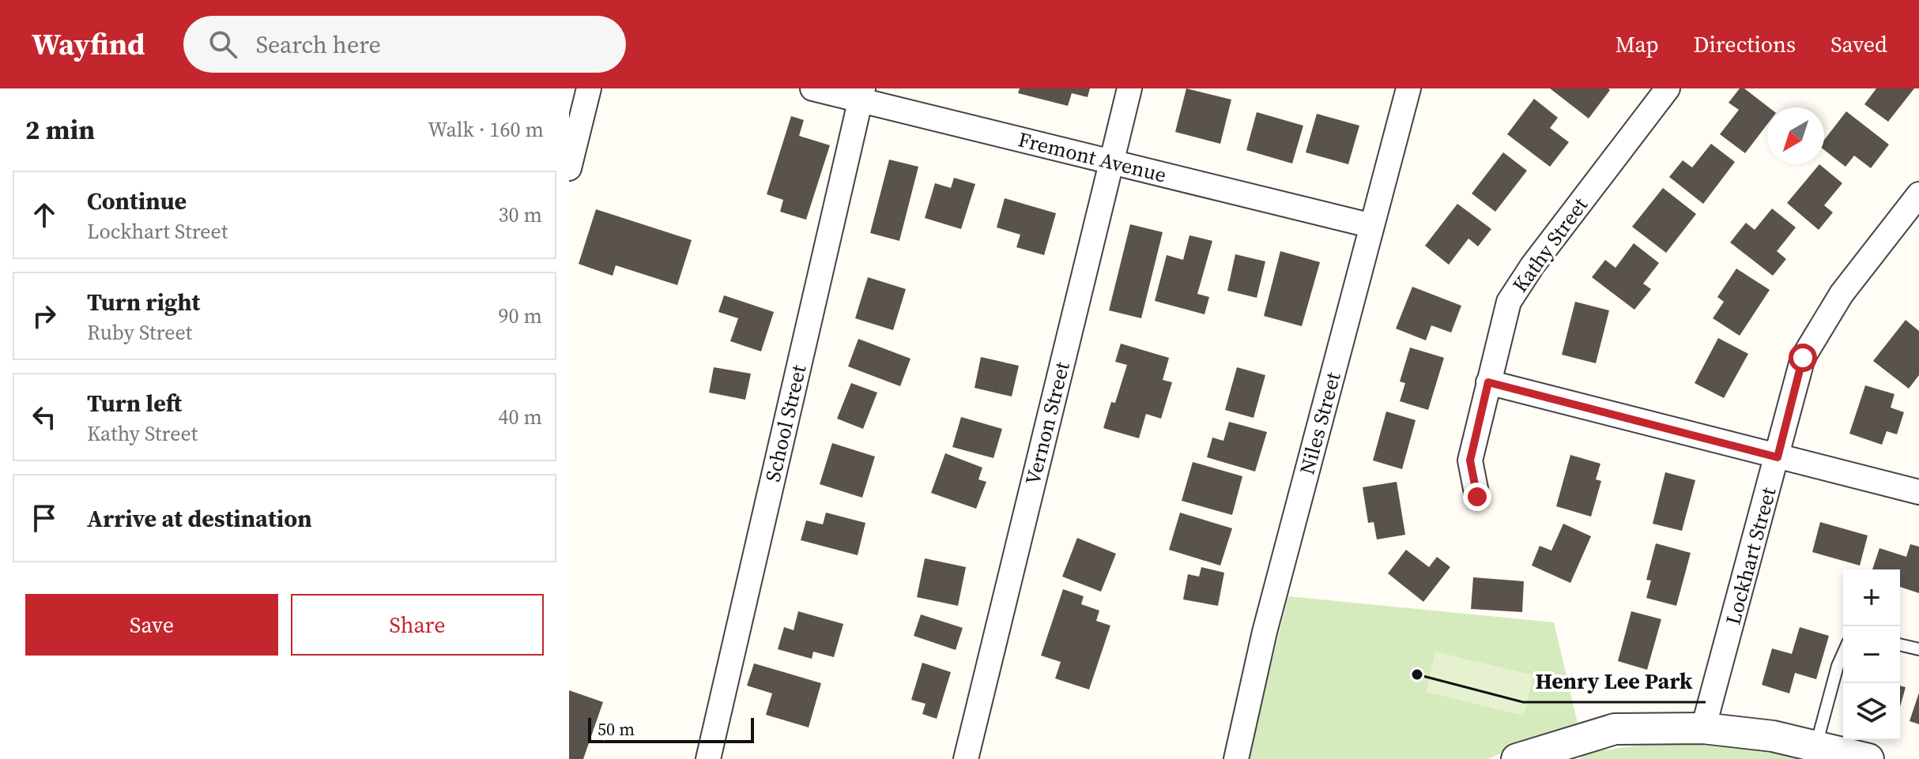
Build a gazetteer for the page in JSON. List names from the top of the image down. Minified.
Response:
{"streets":{"street":["Fremont Avenue","Kathy Street","School Street","Vernon Street","Niles Street","Lockhart Street"]},"crossings":[["Fremont Avenue","School Street"],["Fremont Avenue","Vernon Street"],["Fremont Avenue","Niles Street"]],"places":["Henry Lee Park"],"scale_bar":"50 m","north":"bottom left","page":{"header":"Wayfind","search":"Search here","nav":["Map","Directions","Saved"],"heading":["2 min","Walk · 160 m"],"list":[["Continue","Lockhart Street","30 m"],["Turn right","Ruby Street","90 m"],["Turn left","Kathy Street","40 m"],"Arrive at destination"],"map_buttons":["+","−"],"buttons":["Save","Share"],"scale":"50 m"}}
